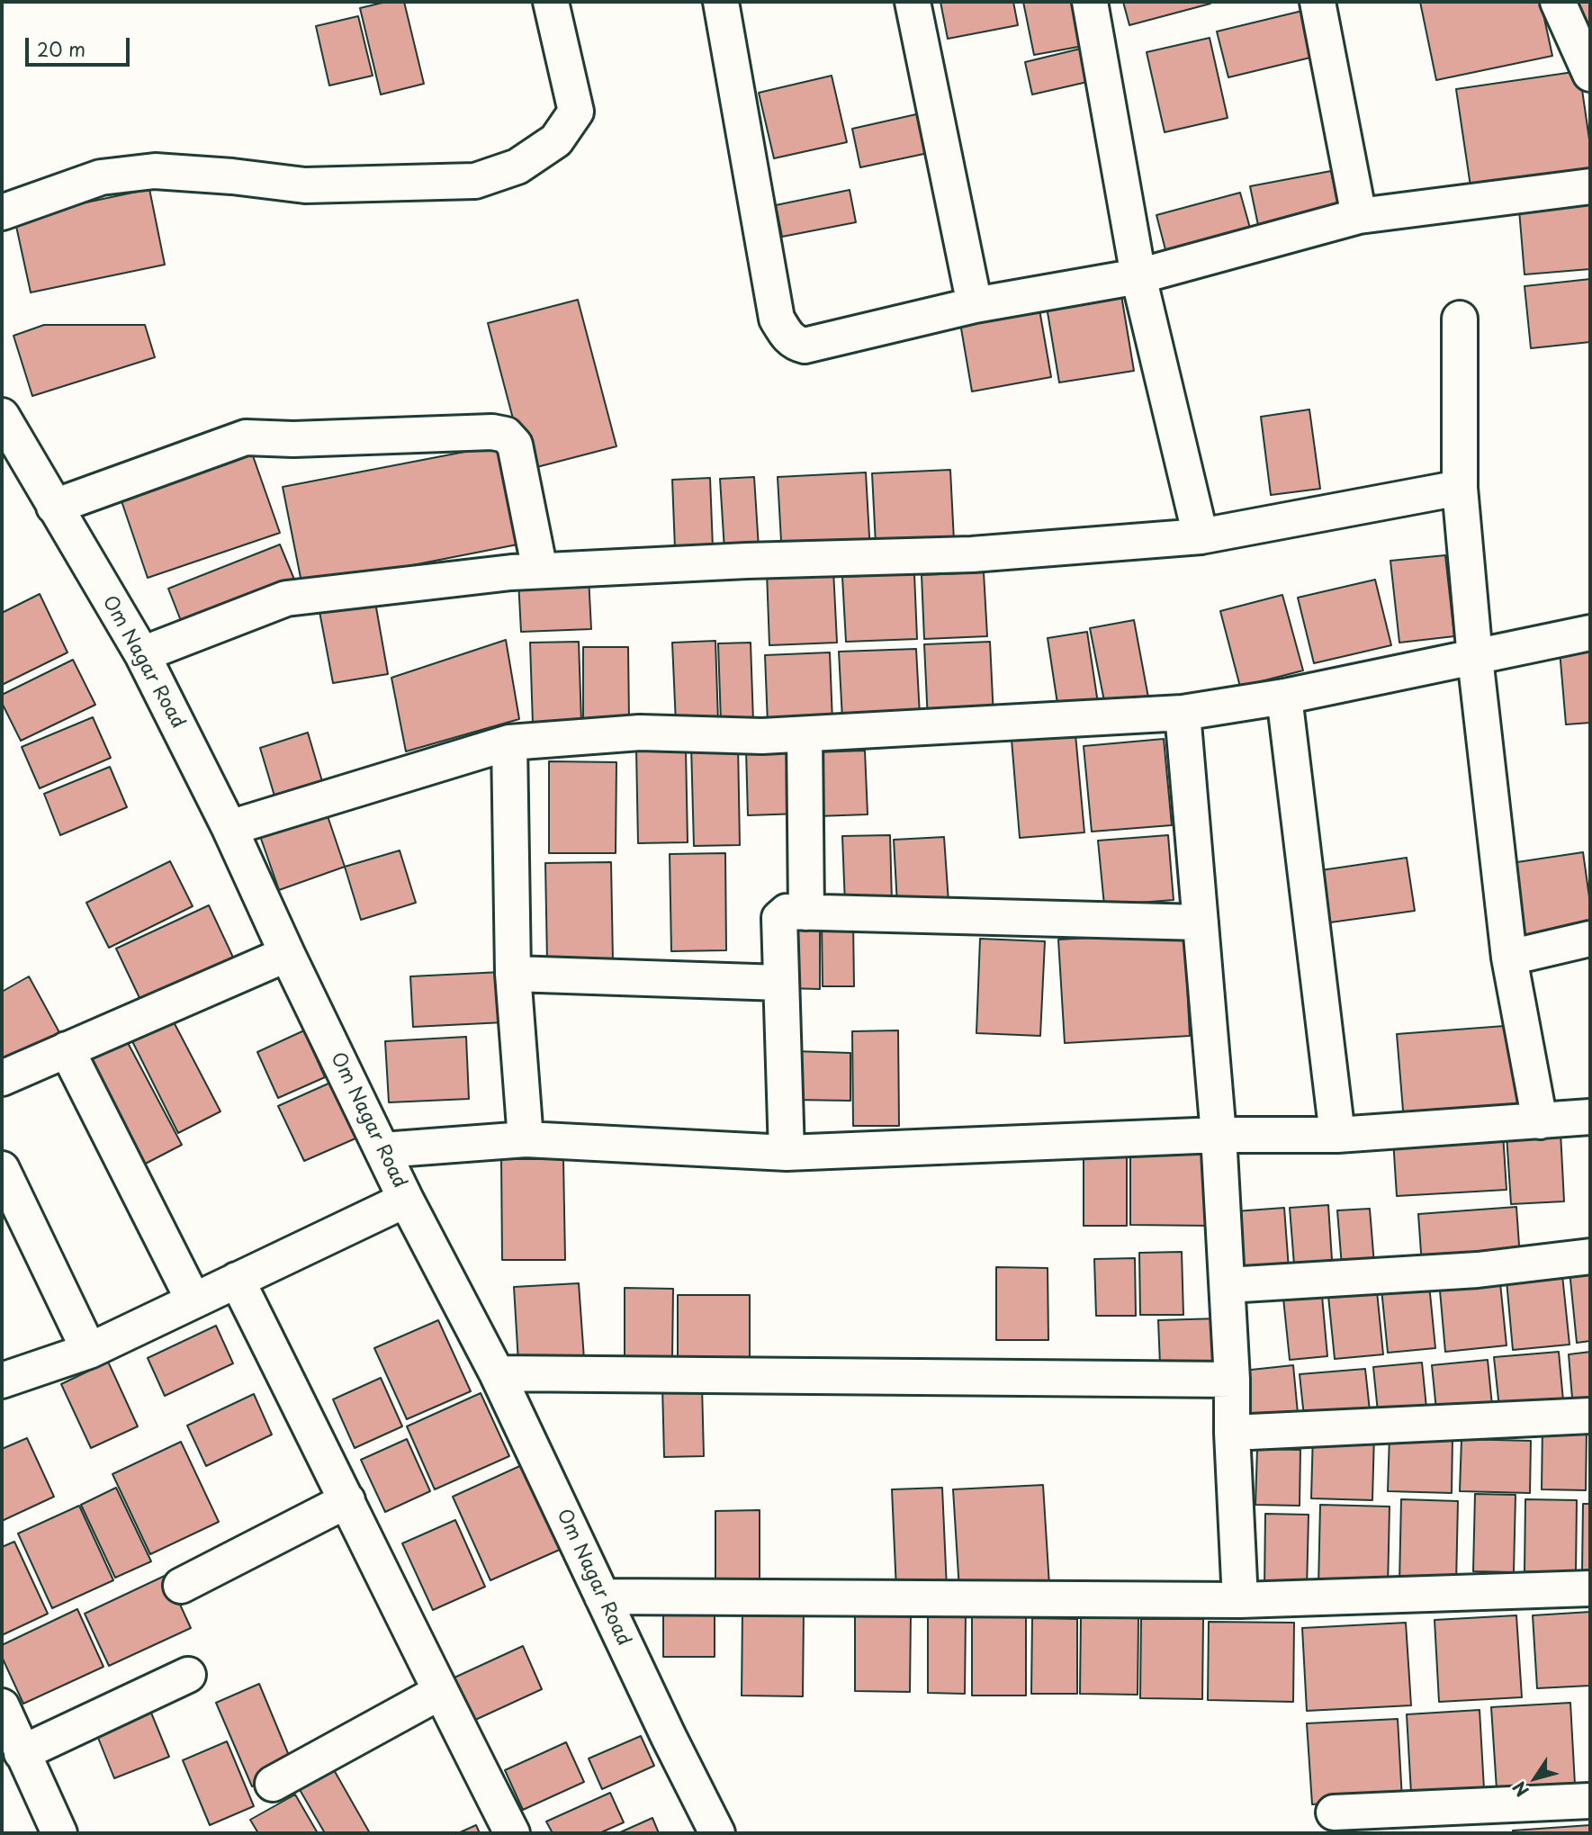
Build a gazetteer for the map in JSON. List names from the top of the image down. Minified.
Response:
{"streets":{"street":["Om Nagar Road"]},"scale_bar":"20 m","north":"bottom left"}
